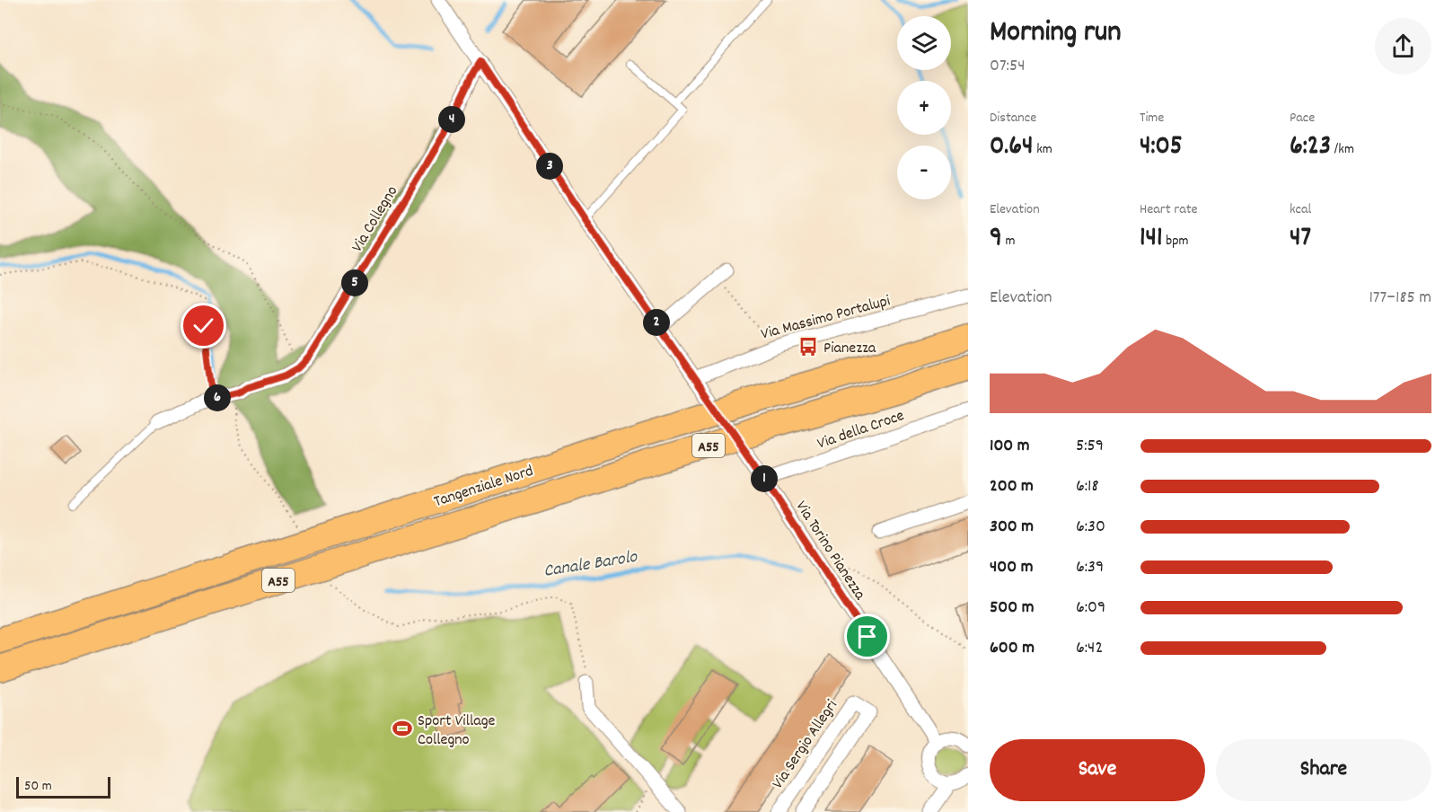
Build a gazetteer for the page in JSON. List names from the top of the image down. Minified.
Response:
{"streets":{"highway":["A55","Tangenziale Nord"],"street":["Via Collegno","Via Massimo Portalupi","Via della Croce","Via Torino Pianezza","Via Sergio Allegri"]},"crossings":[["Via Massimo Portalupi","Via Torino Pianezza"],["Via della Croce","Via Torino Pianezza"]],"water":["Canale Barolo"],"places":{"bus stop":["Pianezza"],"sports":["Sport Village Collegno"]},"scale_bar":"50 m","page":{"heading":["Morning run","07:54"],"map_buttons":["+","−"],"stats":[["Distance","0.64 km"],["Time","4:05"],["Pace","6:23 /km"],["Elevation","9 m"],["Heart rate","141 bpm"],["kcal","47"]],"pins":["4","3","5","2","6","1"],"chart":["Elevation","177–185 m"],"list":[{"name":"100 m","note":"5:59"},{"name":"200 m","note":"6:18"},{"name":"300 m","note":"6:30"},{"name":"400 m","note":"6:39"},{"name":"500 m","note":"6:09"},{"name":"600 m","note":"6:42"}],"buttons":["Save","Share"],"scale":"50 m"}}
